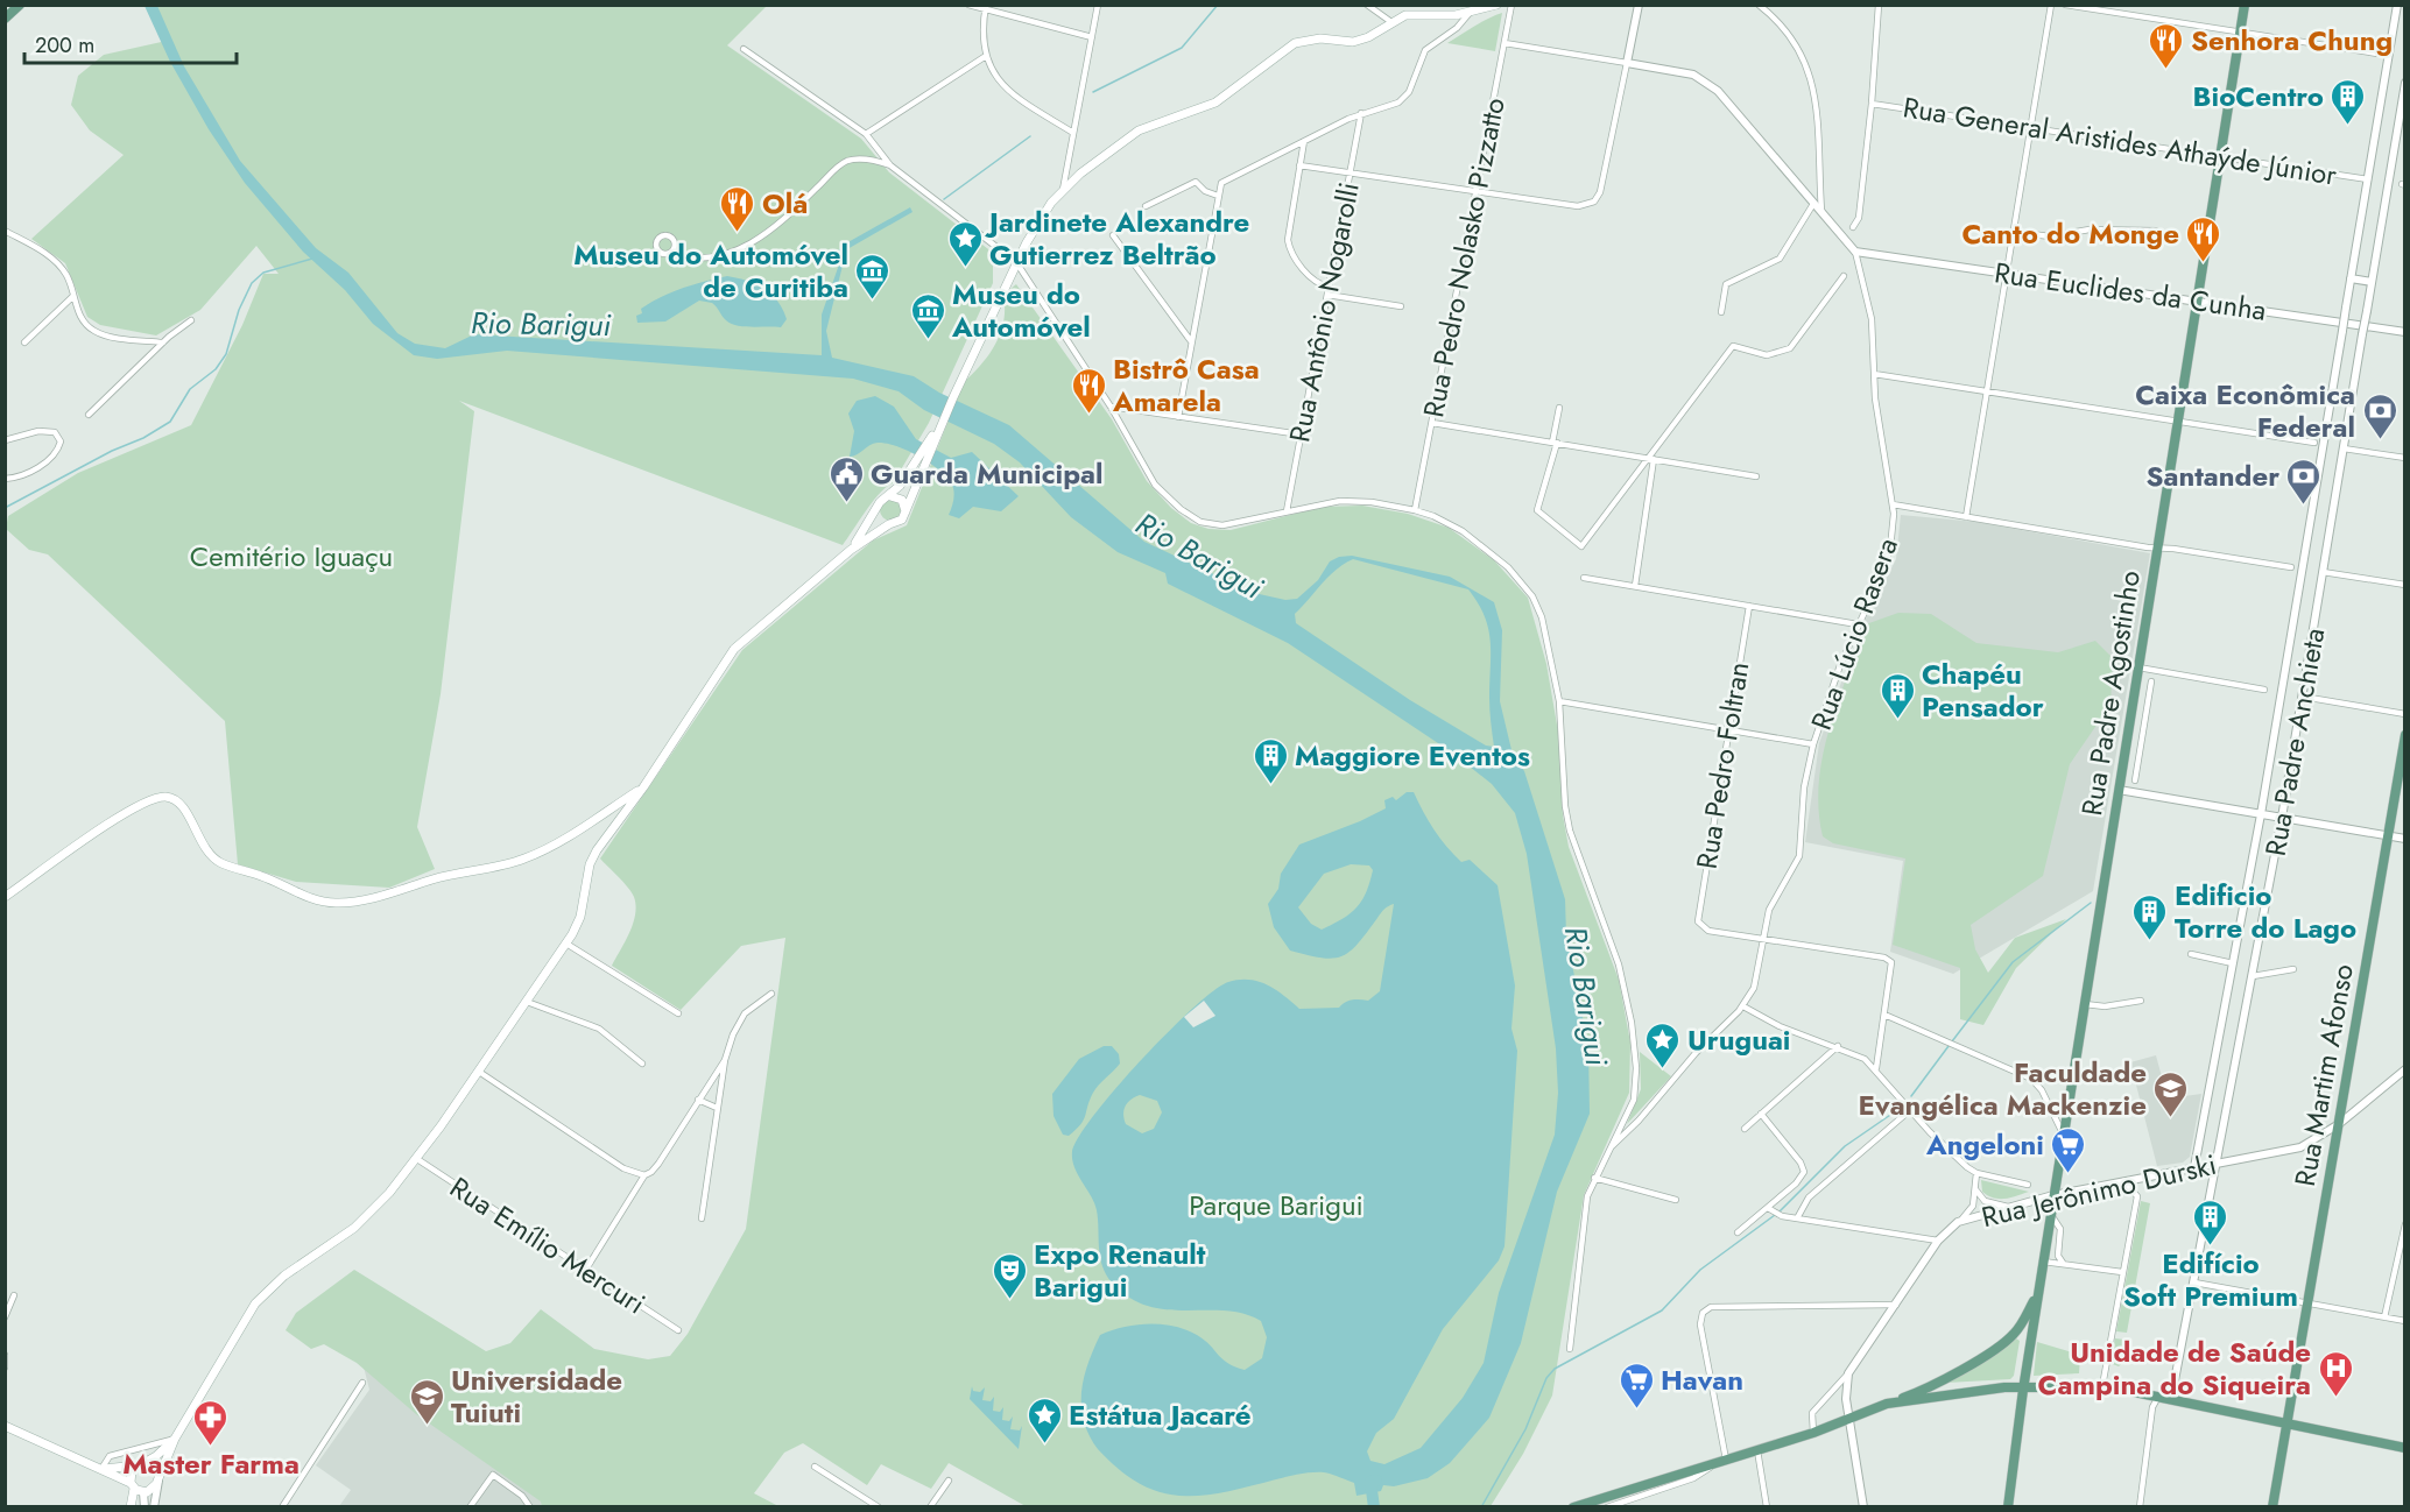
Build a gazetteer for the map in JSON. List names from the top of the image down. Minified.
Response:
{"streets":{"main road":["Rua Padre Agostinho","Rua Martim Afonso"],"street":["Rua General Aristides Athaýde Júnior","Rua Pedro Nolasko Pizzatto","Rua Euclides da Cunha","Rua Antônio Nogarolli","Rua Lúcio Rasera","Rua Padre Anchieta","Rua Pedro Foltran","Rua Jerônimo Durski","Rua Emílio Mercuri"]},"crossings":[["Rua General Aristides Athaýde Júnior","Rua Padre Agostinho"],["Rua General Aristides Athaýde Júnior","Rua Padre Anchieta"],["Rua Euclides da Cunha","Rua Lúcio Rasera"],["Rua Euclides da Cunha","Rua Padre Agostinho"],["Rua Lúcio Rasera","Rua Pedro Foltran"],["Rua Padre Agostinho","Rua Jerônimo Durski"],["Rua Padre Anchieta","Rua Jerônimo Durski"],["Rua Martim Afonso","Rua Jerônimo Durski"]],"water":["Rio Barigui"],"parks":["Cemitério Iguaçu","Parque Barigui"],"places":{"restaurant":["Senhora Chung","Olá","Canto do Monge","Bistrô Casa Amarela"],"building":["BioCentro","Chapéu Pensador","Maggiore Eventos","Edificio Torre do Lago","Edifício Soft Premium"],"place":["Jardinete Alexandre Gutierrez Beltrão","Uruguai","Estátua Jacaré"],"museum":["Museu do Automóvel de Curitiba","Museu do Automóvel"],"bank":["Caixa Econômica Federal","Santander"],"public building":["Guarda Municipal"],"school or university":["Faculdade Evangélica Mackenzie","Universidade Tuiuti"],"supermarket":["Angeloni","Havan"],"theatre":["Expo Renault Barigui"],"hospital":["Unidade de Saúde Campina do Siqueira"],"pharmacy":["Master Farma"]},"scale_bar":"200 m"}
